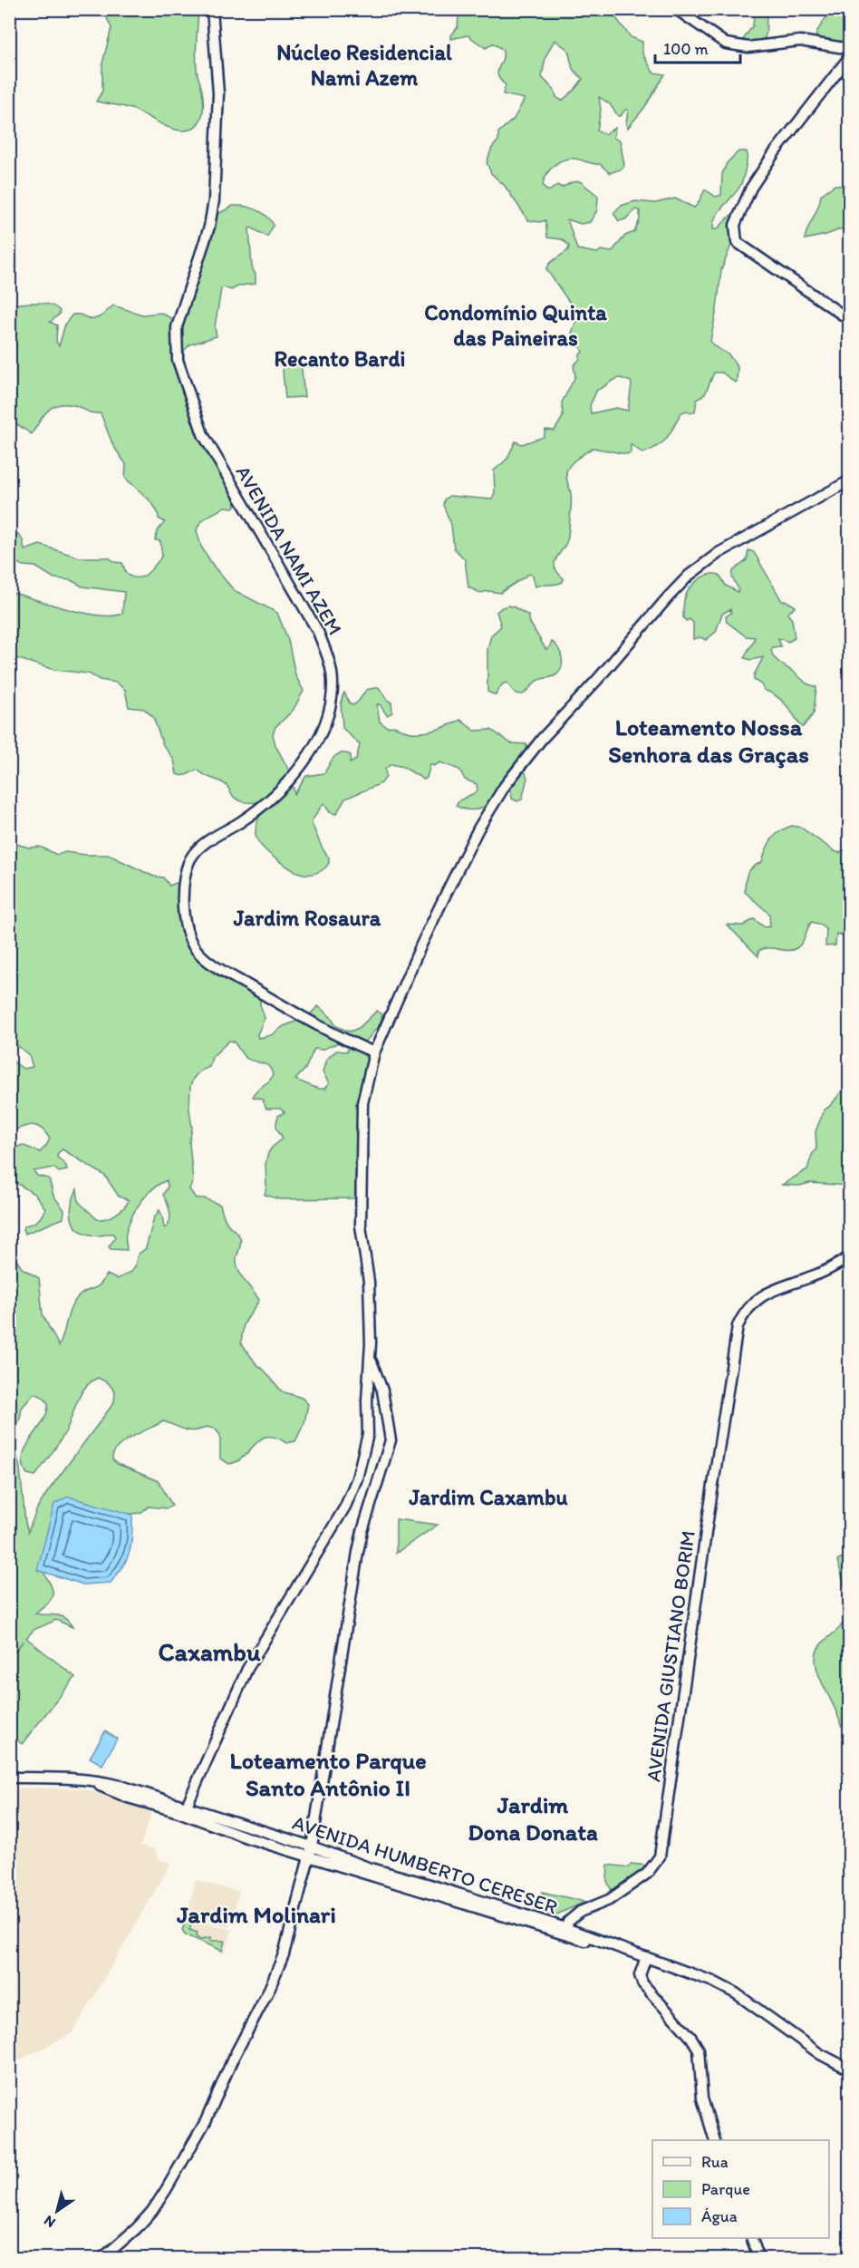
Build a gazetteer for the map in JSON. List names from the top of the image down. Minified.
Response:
{"streets":{"main road":["AVENIDA NAMI AZEM","AVENIDA GIUSTIANO BORIM","AVENIDA HUMBERTO CERESER"]},"crossings":[["AVENIDA GIUSTIANO BORIM","AVENIDA HUMBERTO CERESER"]],"districts":["Núcleo Residencial Nami Azem","Condomínio Quinta das Paineiras","Recanto Bardi","Loteamento Nossa Senhora das Graças","Jardim Rosaura","Jardim Caxambu","Caxambu","Loteamento Parque Santo Antônio II","Jardim Dona Donata","Jardim Molinari"],"legend":["Rua","Parque","Água"],"scale_bar":"100 m","north":"bottom left"}
